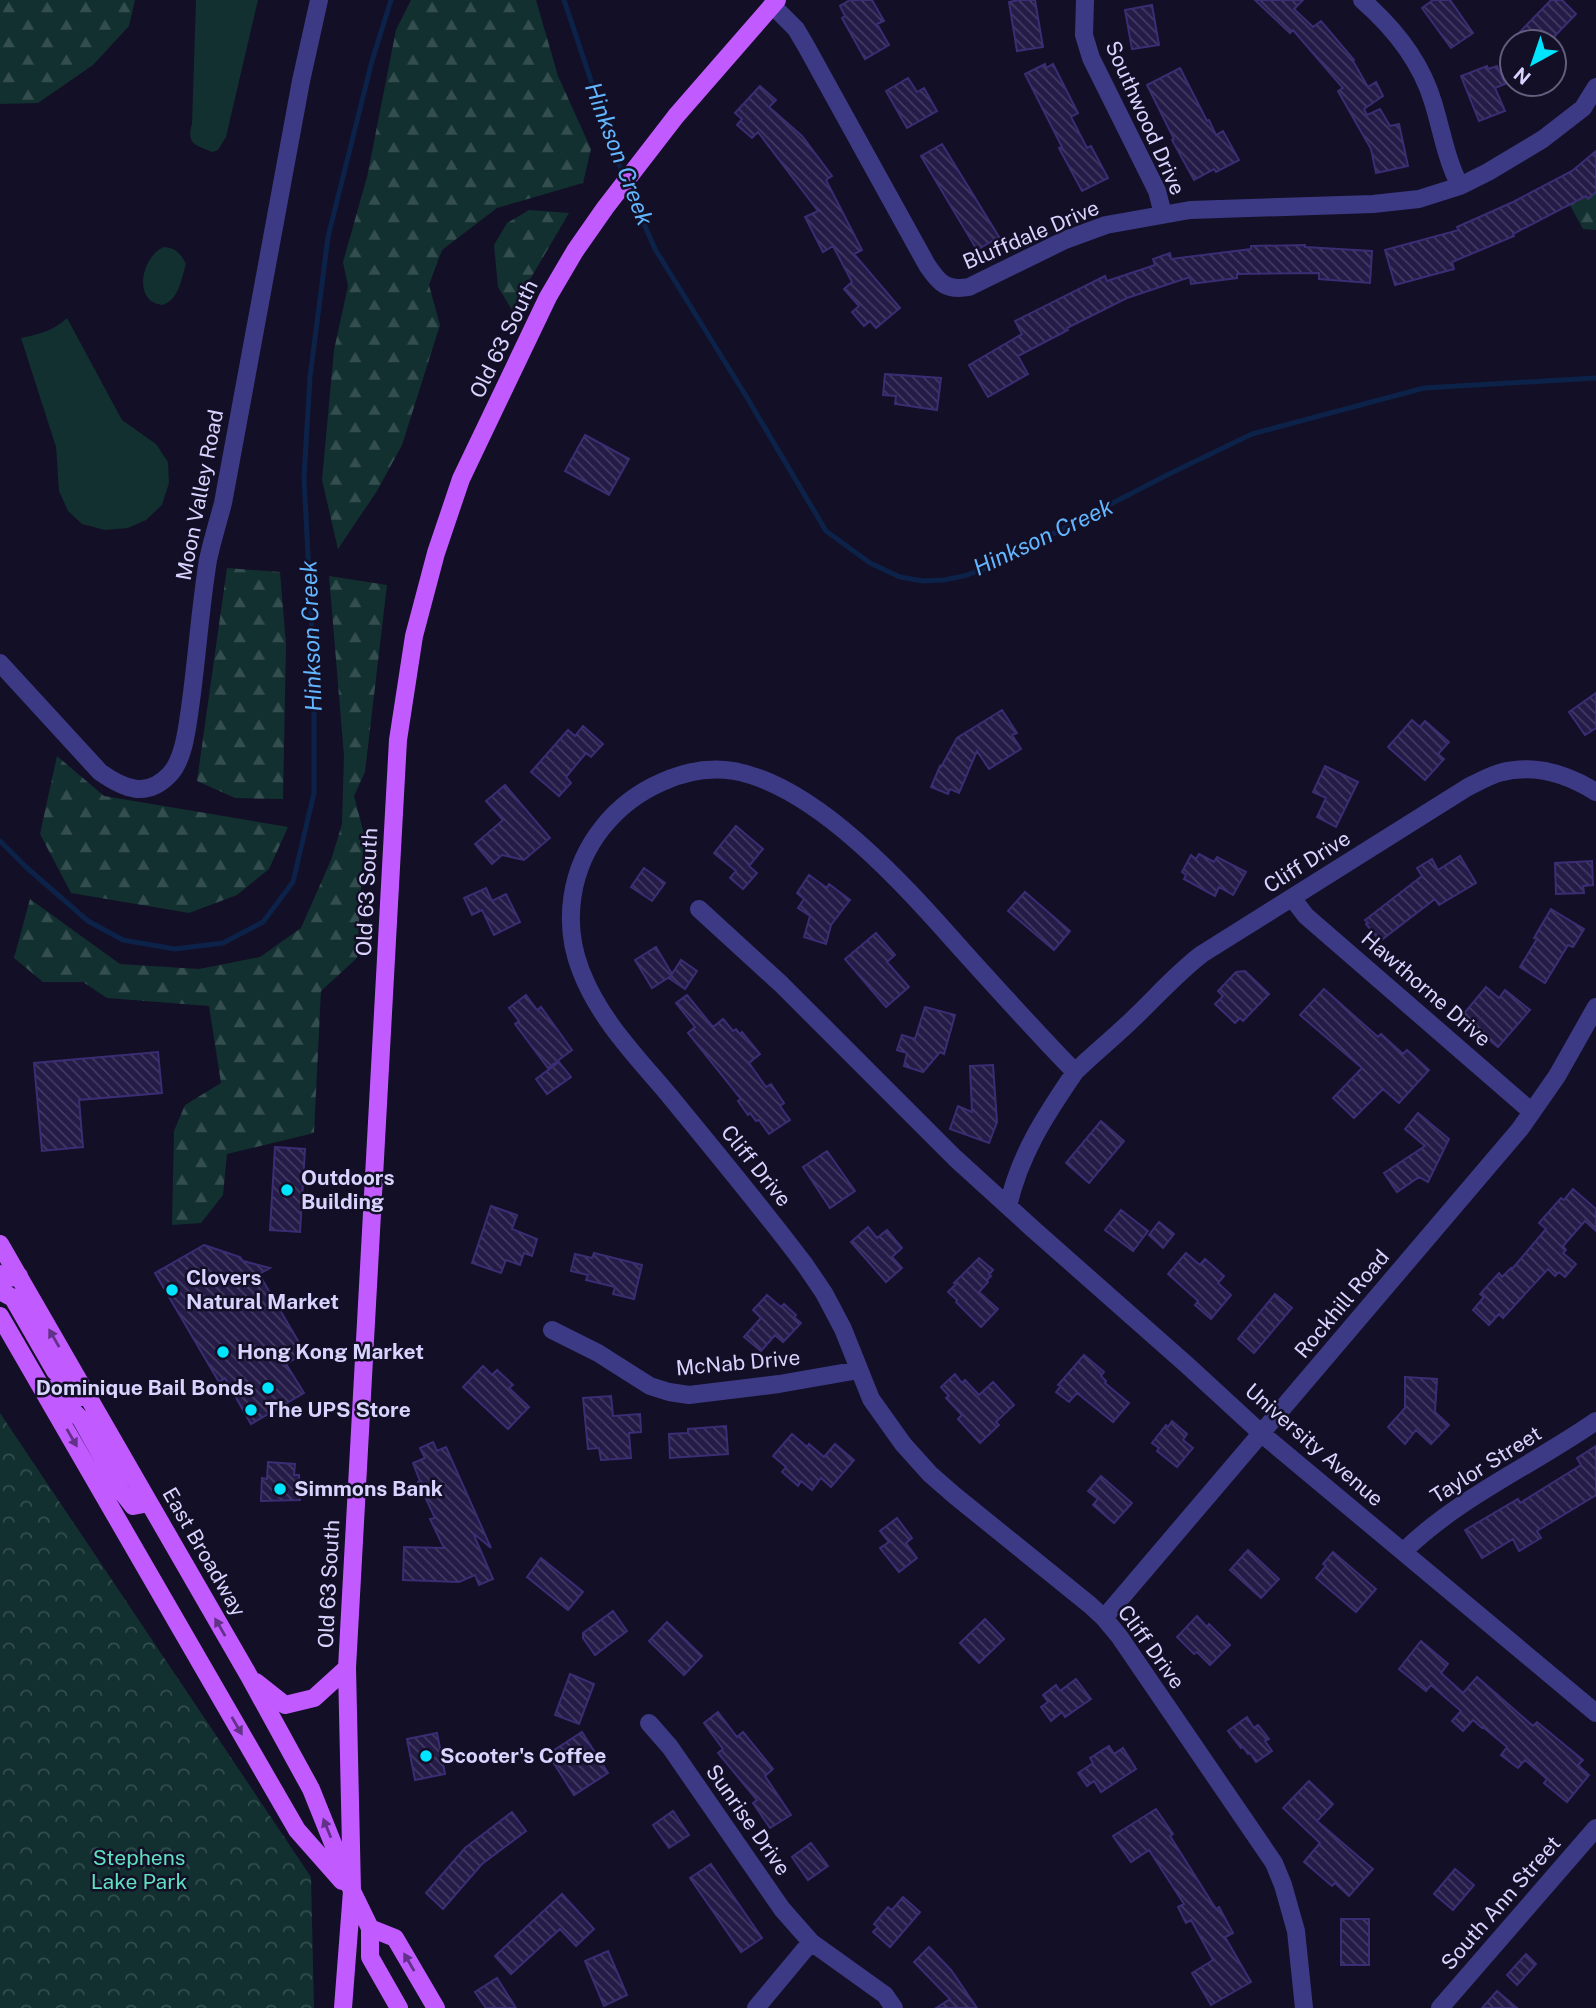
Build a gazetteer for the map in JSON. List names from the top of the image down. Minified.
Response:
{"streets":{"main road":["Old 63 South","East Broadway"],"street":["Southwood Drive","Bluffdale Drive","Moon Valley Road","Cliff Drive","Hawthorne Drive","Rockhill Road","McNab Drive","University Avenue","Taylor Street","Sunrise Drive","South Ann Street"]},"crossings":[["Southwood Drive","Bluffdale Drive"],["Bluffdale Drive","Old 63 South"],["Old 63 South","East Broadway"],["Cliff Drive","Hawthorne Drive"],["Cliff Drive","Rockhill Road"],["Cliff Drive","McNab Drive"],["Cliff Drive","University Avenue"],["Hawthorne Drive","Rockhill Road"],["Rockhill Road","University Avenue"],["University Avenue","Taylor Street"]],"water":["Hinkson Creek"],"parks":["Stephens Lake Park"],"places":["Outdoors Building","Clovers Natural Market","Hong Kong Market","Dominique Bail Bonds","The UPS Store","Simmons Bank","Scooter's Coffee"],"north":"bottom left"}
